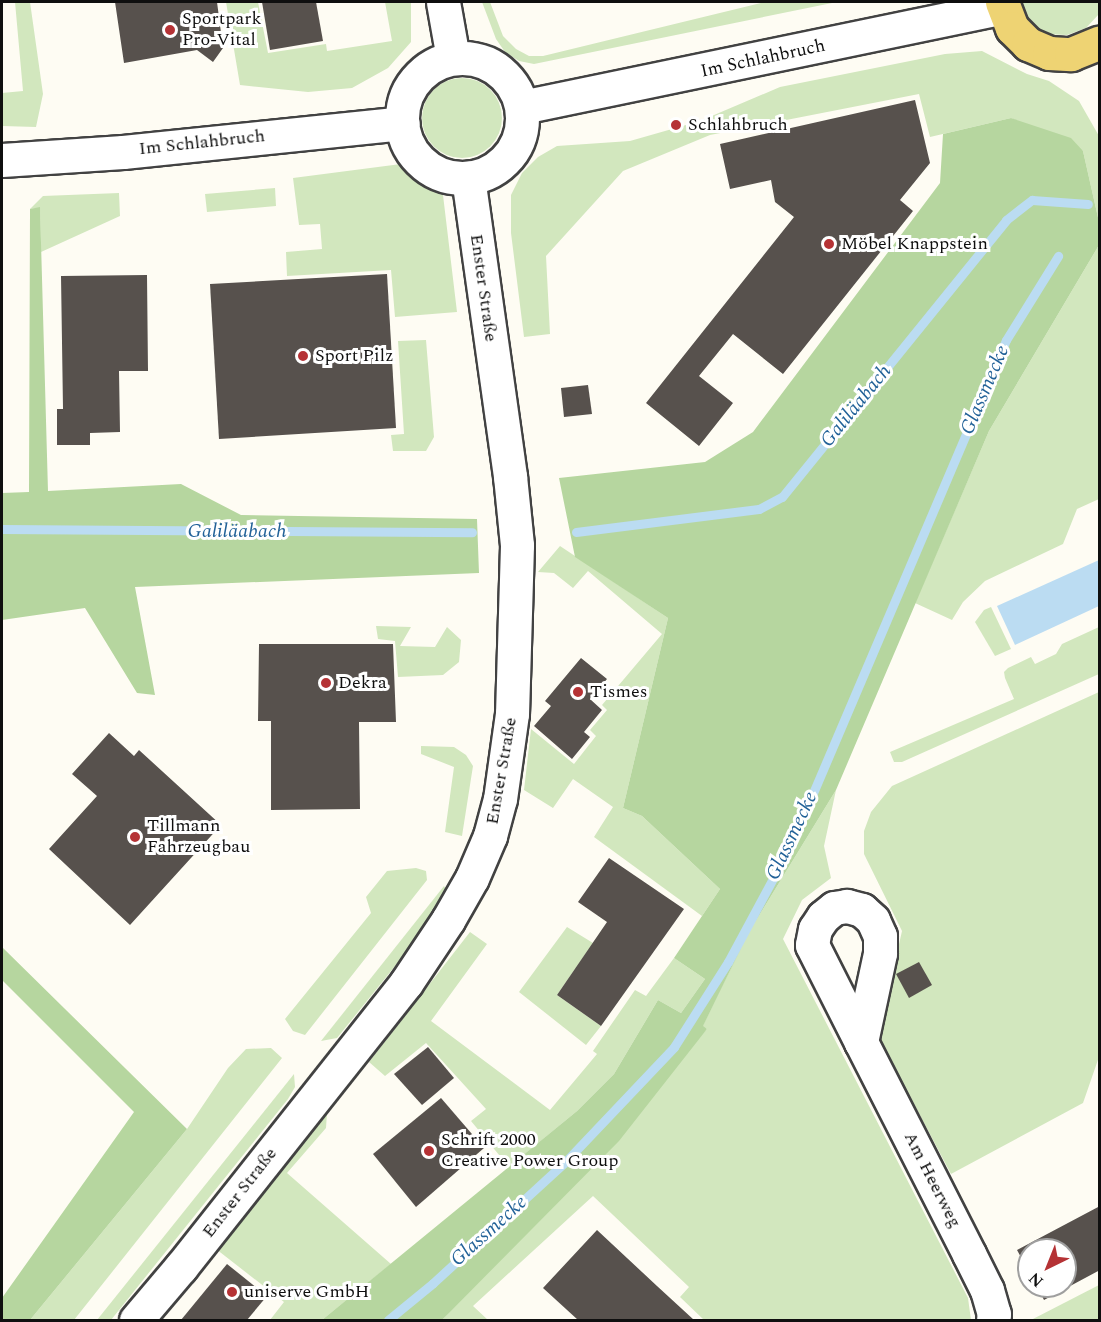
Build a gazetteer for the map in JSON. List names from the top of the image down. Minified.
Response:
{"streets":{"street":["Im Schlahbruch","Enster Straße","Am Heerweg"]},"crossings":[["Im Schlahbruch","Enster Straße"]],"water":["Glassmecke","Galiläabach"],"places":["Sportpark Pro-Vital","Schlahbruch","Möbel Knappstein","Sport Pilz","Dekra","Tismes","Tillmann Fahrzeugbau","Schrift 2000 Creative Power Group","uniserve GmbH"],"north":"bottom left"}
